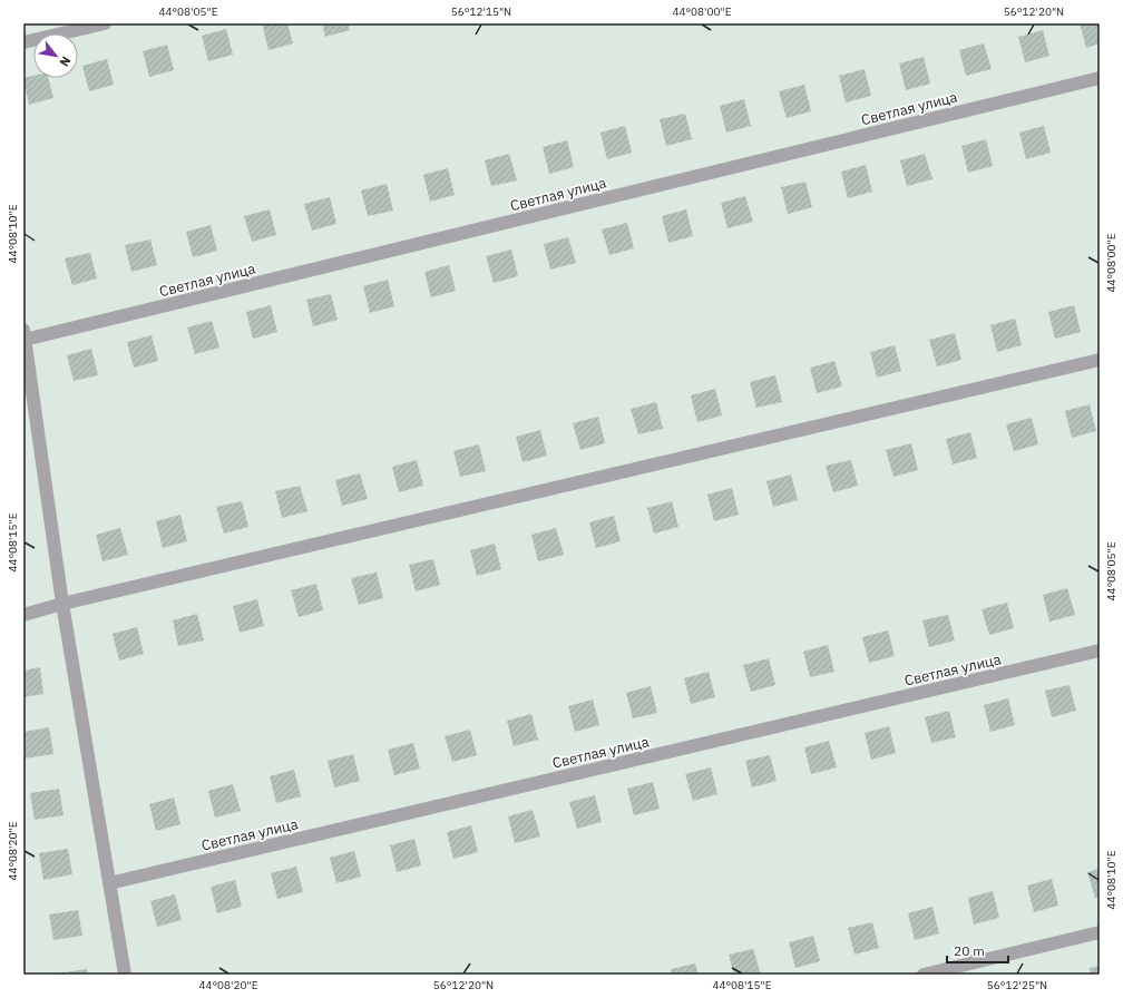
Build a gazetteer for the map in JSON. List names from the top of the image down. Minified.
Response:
{"streets":{"street":["Светлая улица"]},"scale_bar":"20 m","north":"bottom right","coordinates":["44°08'05\"E","56°12'15\"N","44°08'00\"E","56°12'20\"N","44°08'10\"E","44°08'15\"E","44°08'20\"E","56°12'25\"N"]}
